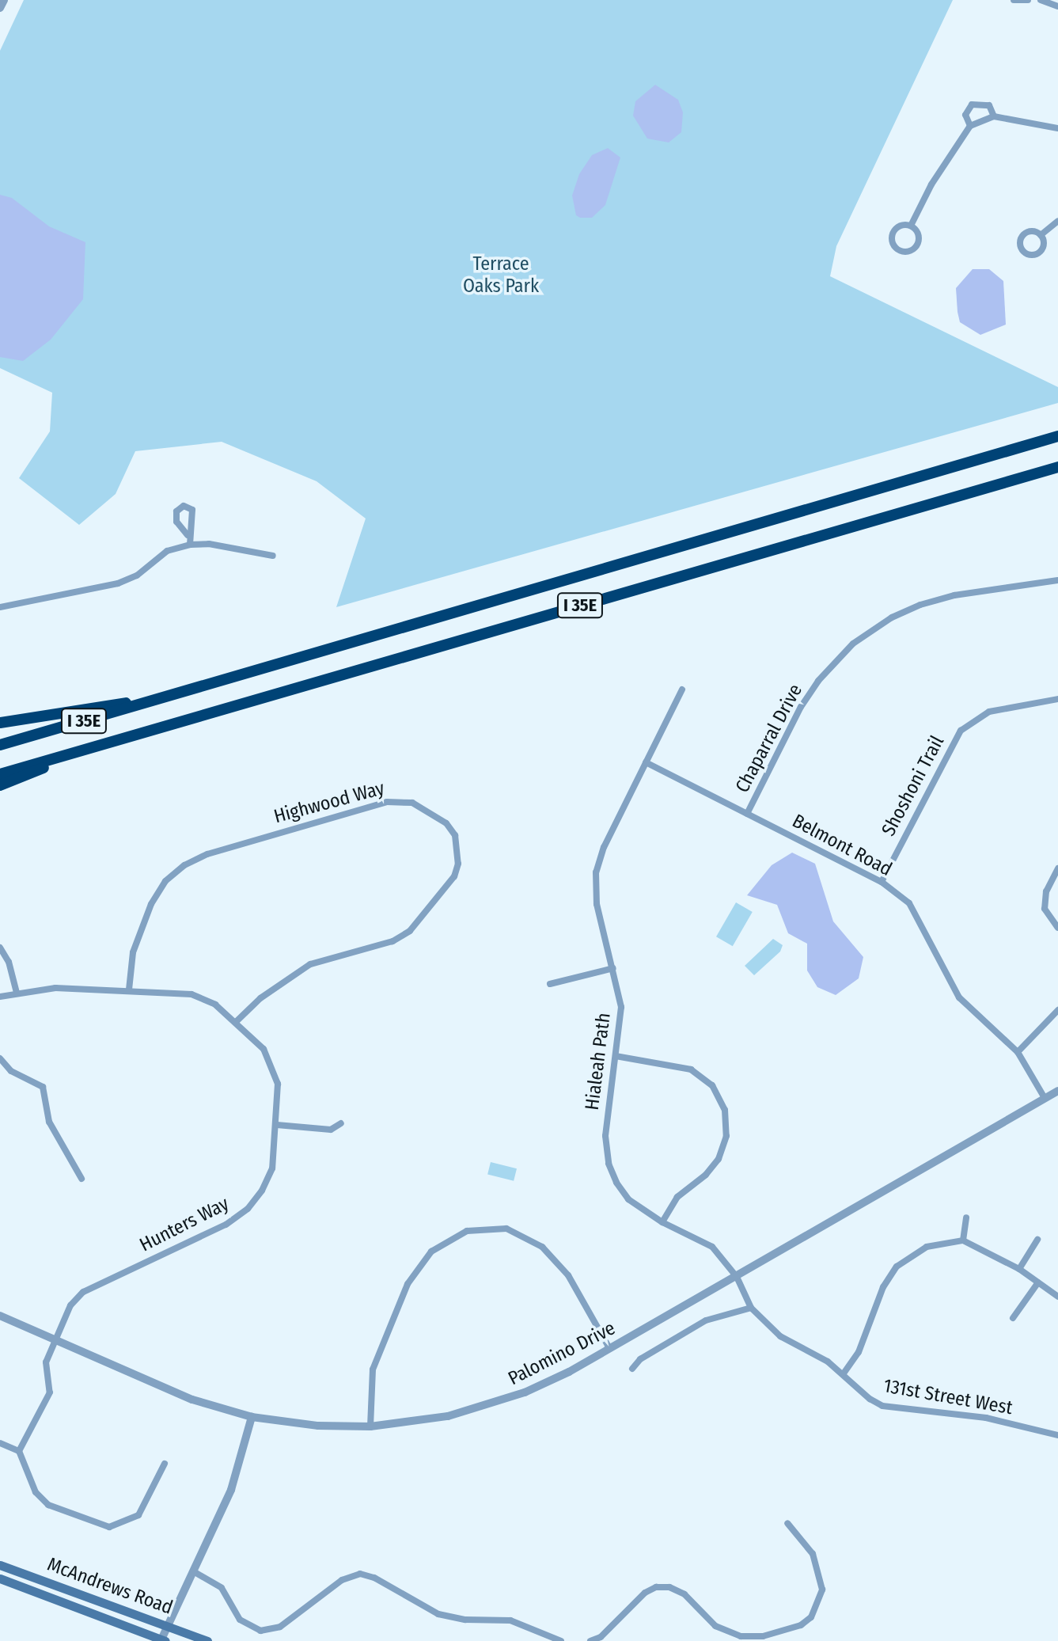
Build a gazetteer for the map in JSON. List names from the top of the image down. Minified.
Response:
{"streets":{"highway":["I 35E"],"main road":["McAndrews Road"],"street":["Chaparral Drive","Shoshoni Trail","Highwood Way","Belmont Road","Hialeah Path","Hunters Way","Palomino Drive","131st Street West"]},"crossings":[["Chaparral Drive","Belmont Road"],["Shoshoni Trail","Belmont Road"],["Highwood Way","Hunters Way"],["Belmont Road","Hialeah Path"],["Belmont Road","Palomino Drive"],["Hialeah Path","Palomino Drive"],["Hialeah Path","131st Street West"],["Hunters Way","Palomino Drive"],["Palomino Drive","131st Street West"]],"parks":["Terrace Oaks Park"]}
